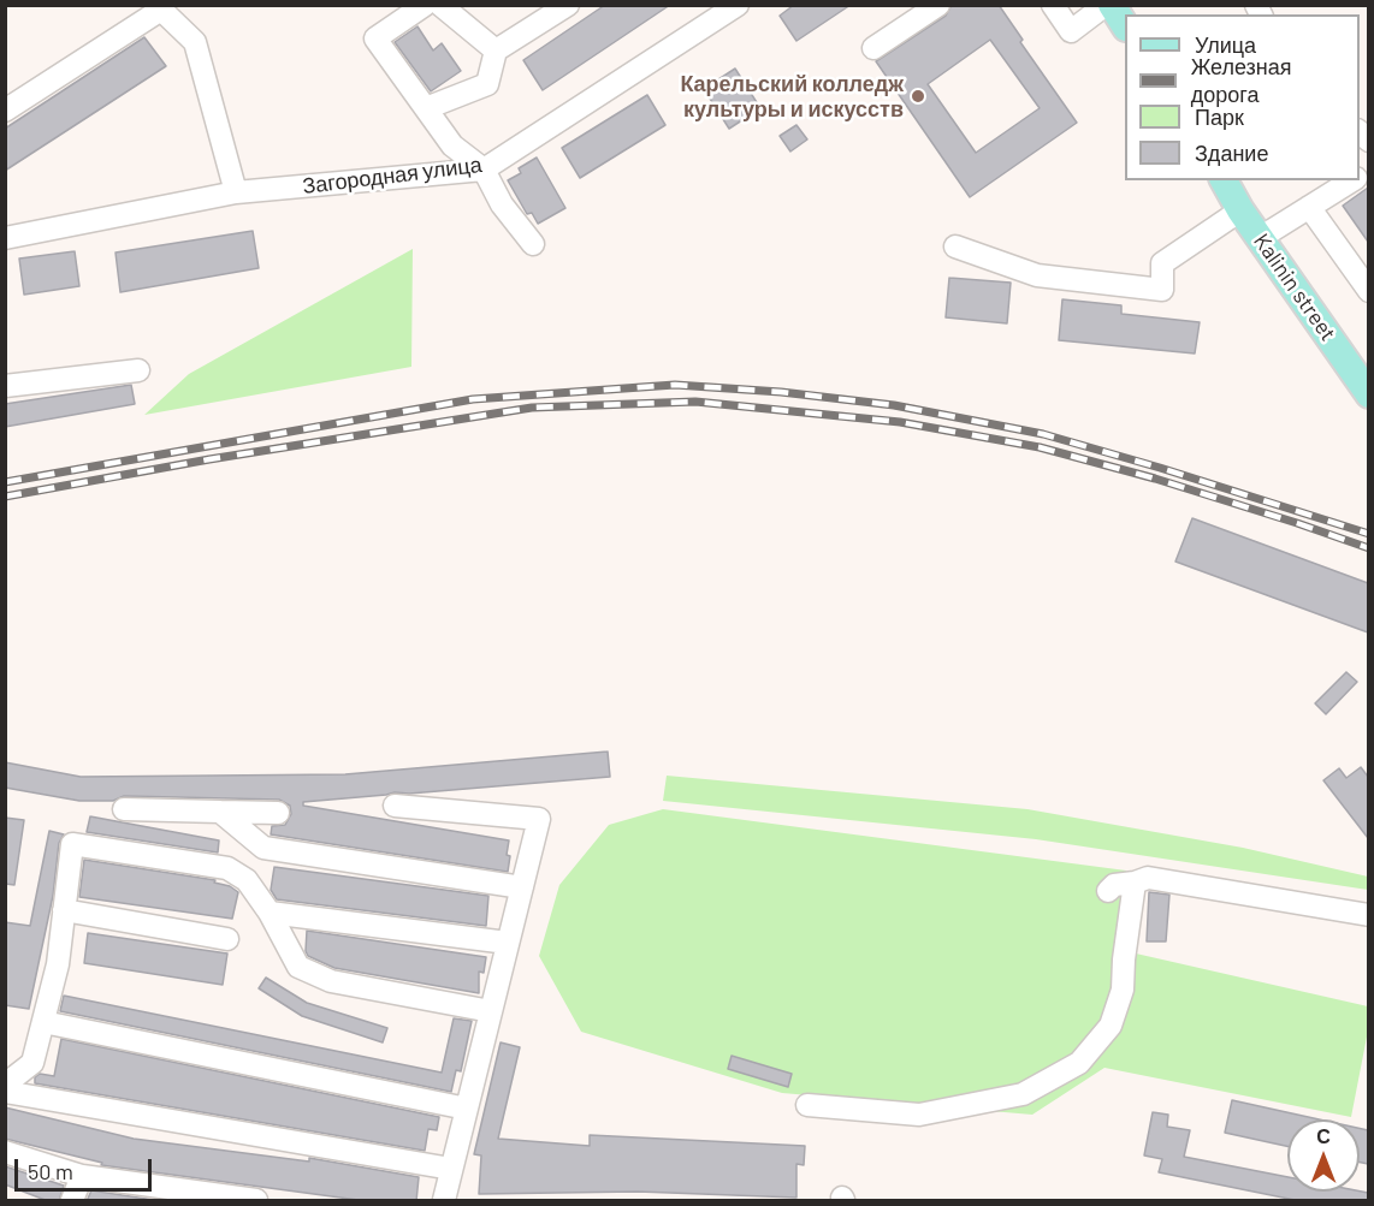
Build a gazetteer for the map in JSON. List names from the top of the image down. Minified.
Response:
{"streets":{"main road":["Kalinin street"],"street":["Загородная улица"]},"places":["Карельский колледж культуры и искусств"],"legend":["Улица","Железная дорога","Парк","Здание"],"scale_bar":"50 m","north":"top"}
